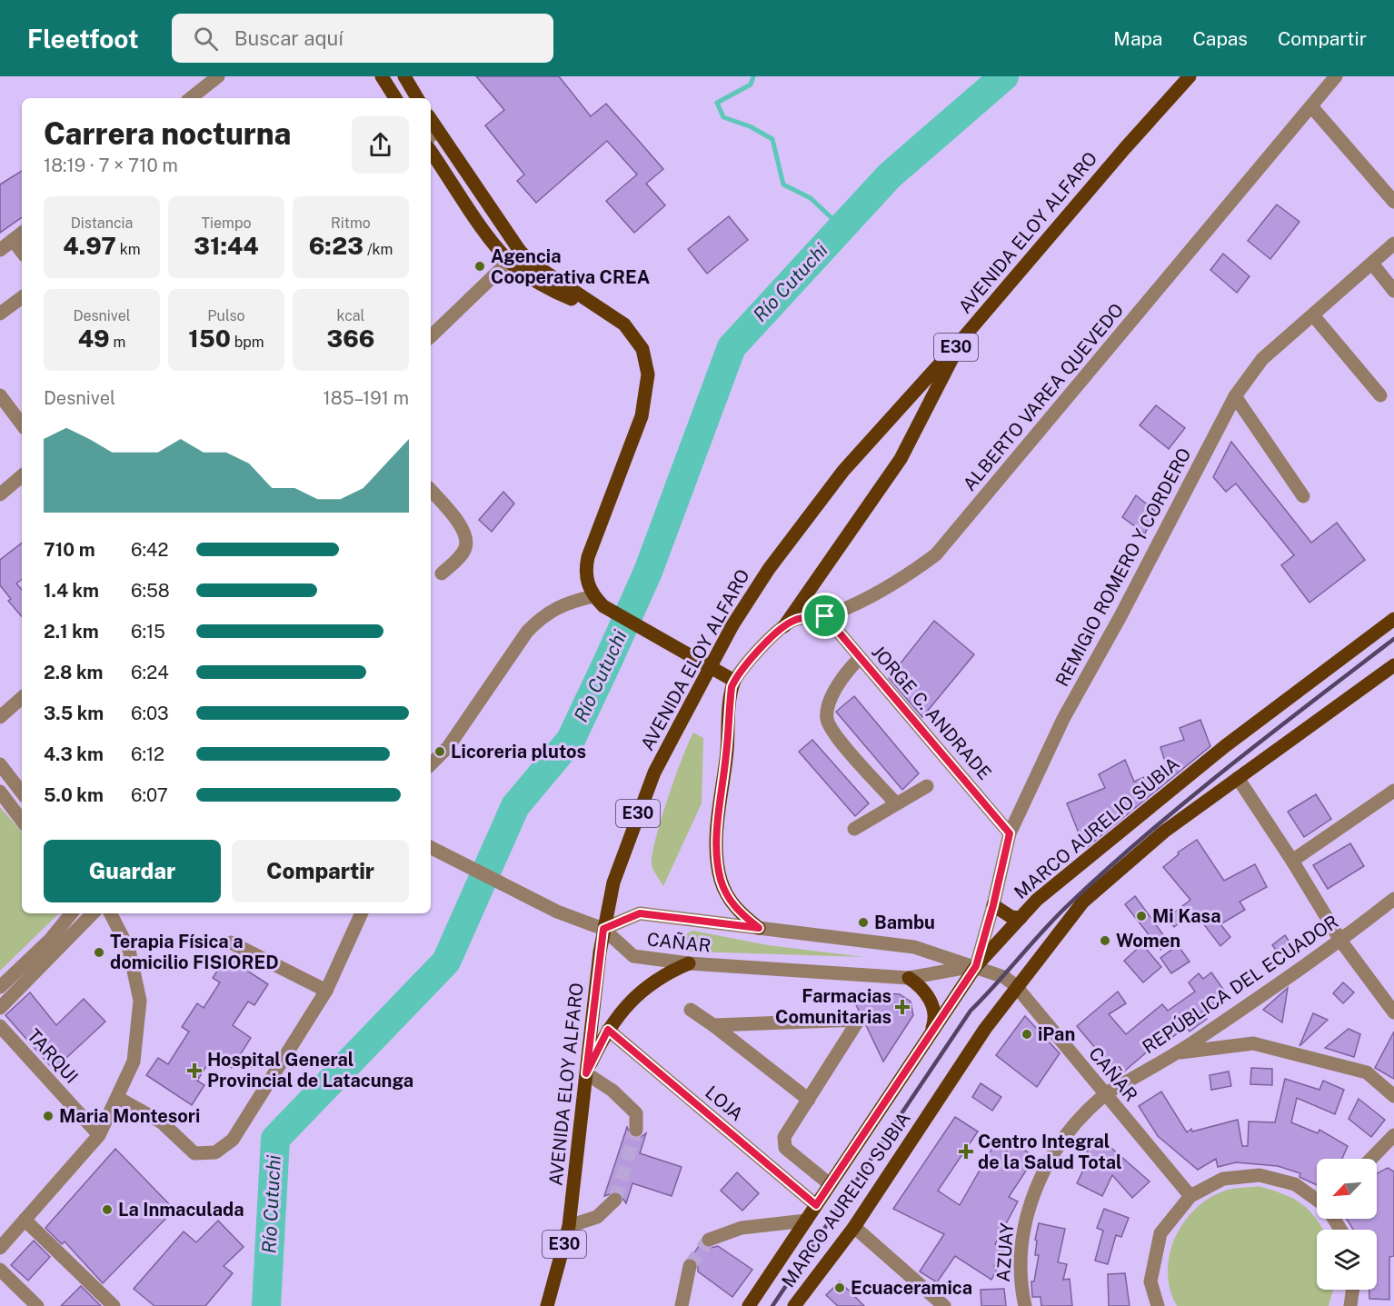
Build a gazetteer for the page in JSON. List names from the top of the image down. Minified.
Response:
{"streets":{"main road":["AVENIDA ELOY ALFARO","E30","MARCO AURELIO SUBIA"],"street":["ALBERTO VAREA QUEVEDO","REMIGIO ROMERO Y CORDERO","JORGE C. ANDRADE","CAÑAR","REPÚBLICA DEL ECUADOR","TARQUI","LOJA","AZUAY"]},"crossings":[["AVENIDA ELOY ALFARO","CAÑAR"],["ALBERTO VAREA QUEVEDO","JORGE C. ANDRADE"],["REMIGIO ROMERO Y CORDERO","JORGE C. ANDRADE"],["REMIGIO ROMERO Y CORDERO","MARCO AURELIO SUBIA"],["REMIGIO ROMERO Y CORDERO","CAÑAR"],["MARCO AURELIO SUBIA","CAÑAR"],["MARCO AURELIO SUBIA","LOJA"],["CAÑAR","REPÚBLICA DEL ECUADOR"],["CAÑAR","AZUAY"],["REPÚBLICA DEL ECUADOR","AZUAY"]],"water":["Río Cutuchi"],"places":{"other":["Agencia Cooperativa CREA","Licoreria plutos","Mi Kasa","Bambu","Women","Terapia Física a domicilio FISIORED","iPan","Maria Montesori","La Inmaculada","Ecuaceramica"],"health":["Farmacias Comunitarias","Hospital General Provincial de Latacunga","Centro Integral de la Salud Total"]},"north":"bottom left","page":{"header":"Fleetfoot","search":"Buscar aquí","nav":["Mapa","Capas","Compartir"],"heading":["Carrera nocturna","18:19 · 7 × 710 m"],"stats":[["Distancia","4.97 km"],["Tiempo","31:44"],["Ritmo","6:23 /km"],["Desnivel","49 m"],["Pulso","150 bpm"],["kcal","366"]],"chart":["Desnivel","185–191 m"],"list":[{"name":"710 m","note":"6:42"},{"name":"1.4 km","note":"6:58"},{"name":"2.1 km","note":"6:15"},{"name":"2.8 km","note":"6:24"},{"name":"3.5 km","note":"6:03"},{"name":"4.3 km","note":"6:12"},{"name":"5.0 km","note":"6:07"}],"buttons":["Guardar","Compartir"]}}
